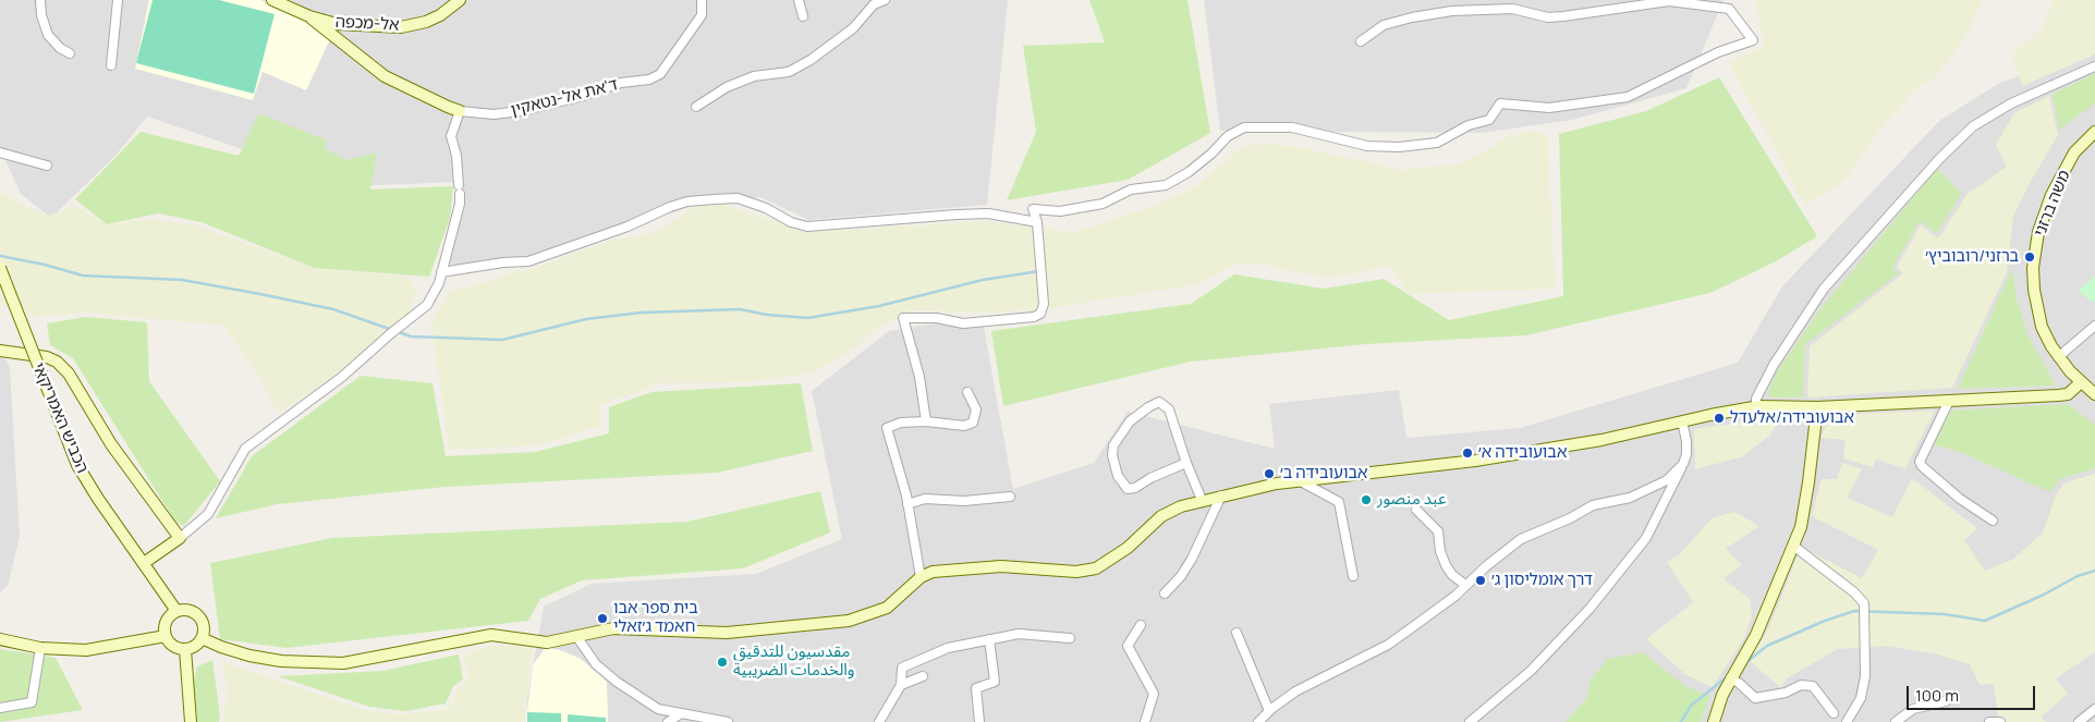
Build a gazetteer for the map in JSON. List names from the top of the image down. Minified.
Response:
{"streets":{"street":["אל-מכפה","ד'את אל-נטאקין","משה ברזני","הכביש האמריקאי"]},"crossings":[["אל-מכפה","ד'את אל-נטאקין"]],"places":["ברזני/רובוביץ׳","אבועובידה/אלעדל","אבועובידה א׳","אבועובידה ב׳","عبد منصور","דרך אומליסון ג׳","בית ספר אבו חאמד ג׳זאלי","مقدسيون للتدقيق والخدمات الضريبية"],"scale_bar":"100 m"}
